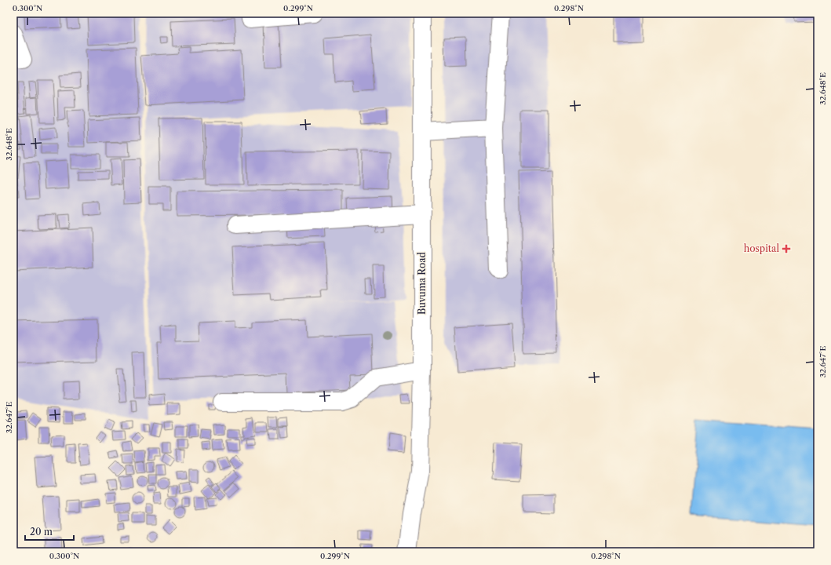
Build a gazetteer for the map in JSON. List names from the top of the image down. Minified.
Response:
{"streets":{"street":["Buvuma Road"]},"places":{"health":["hospital"]},"scale_bar":"20 m","coordinates":["0.300°N","0.299°N","0.298°N","32.648°E","32.647°E"]}
